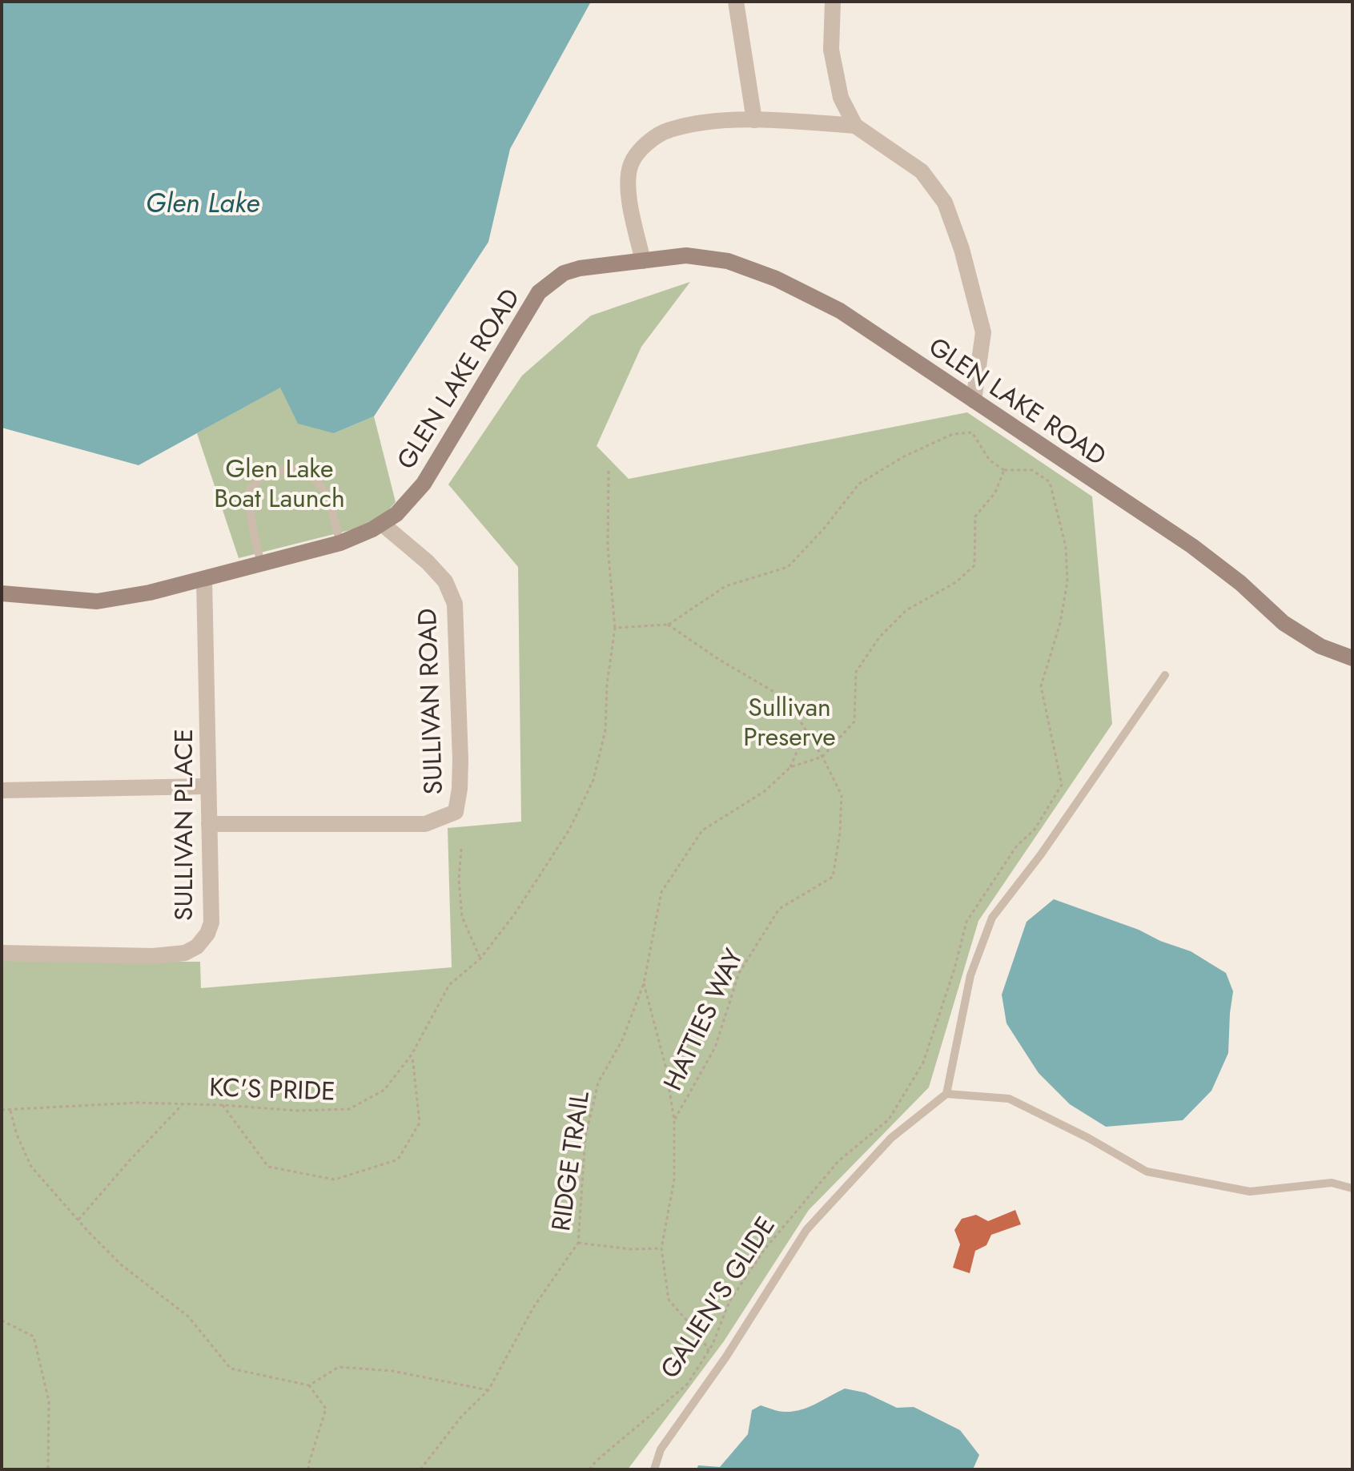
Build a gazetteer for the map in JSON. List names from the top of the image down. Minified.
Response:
{"streets":{"street":["GLEN LAKE ROAD","SULLIVAN ROAD","SULLIVAN PLACE"],"path":["HATTIES WAY","KC'S PRIDE","RIDGE TRAIL","GALIEN'S GLIDE"]},"crossings":[["GLEN LAKE ROAD","SULLIVAN ROAD"],["GLEN LAKE ROAD","SULLIVAN PLACE"],["SULLIVAN ROAD","SULLIVAN PLACE"],["HATTIES WAY","RIDGE TRAIL"],["RIDGE TRAIL","GALIEN'S GLIDE"]],"water":["Glen Lake"],"parks":["Glen Lake Boat Launch","Sullivan Preserve"]}
